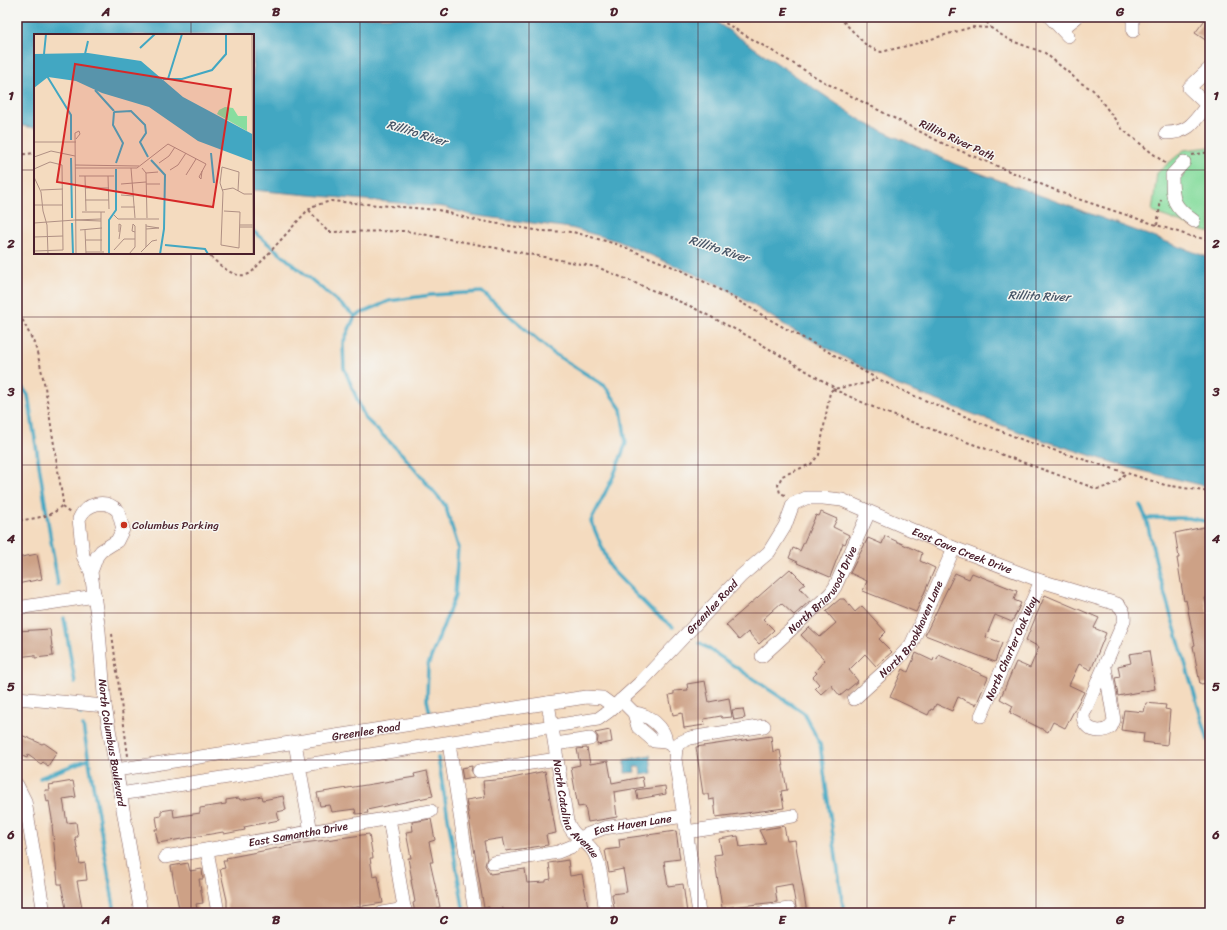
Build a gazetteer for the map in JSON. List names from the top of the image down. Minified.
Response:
{"streets":{"street":["East Cave Creek Drive","North Briarwood Drive","Greenlee Road","North Brookhaven Lane","North Charter Oak Way","North Columbus Boulevard","North Catalina Avenue","East Haven Lane","East Samantha Drive"],"path":["Rillito River Path"]},"crossings":[["East Cave Creek Drive","North Briarwood Drive"],["East Cave Creek Drive","Greenlee Road"],["East Cave Creek Drive","North Brookhaven Lane"],["East Cave Creek Drive","North Charter Oak Way"],["Greenlee Road","North Columbus Boulevard"],["Greenlee Road","North Catalina Avenue"],["North Catalina Avenue","East Haven Lane"]],"water":["Rillito River"],"places":["Columbus Parking"],"grid":{"columns":["A","B","C","D","E","F","G"],"rows":["1","2","3","4","5","6"]}}
